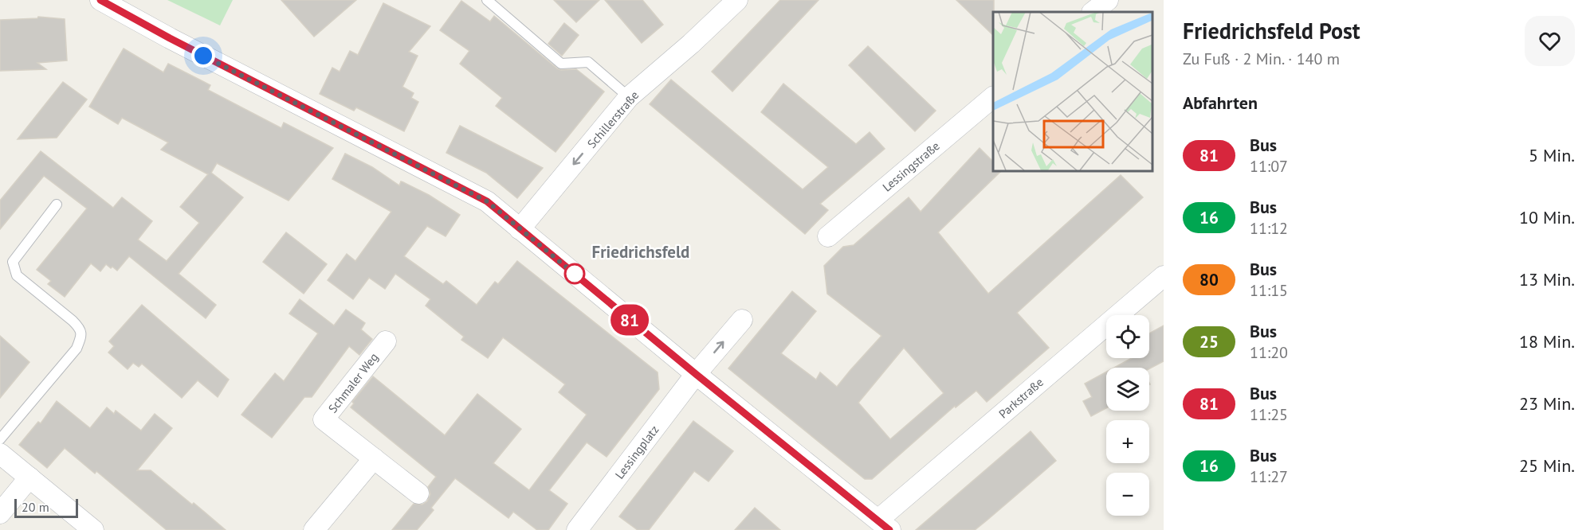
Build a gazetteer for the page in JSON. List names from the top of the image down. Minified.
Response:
{"streets":{"street":["Schillerstraße","Lessingstraße","Schmaler Weg","Parkstraße","Lessingplatz"]},"one_way":["Schillerstraße"],"districts":["Friedrichsfeld"],"lines":["bus line 81"],"scale_bar":"20 m","page":{"on_map":"81","heading":[["Friedrichsfeld Post","Zu Fuß · 2 Min. · 140 m"],"Abfahrten"],"list":[{"mark":"81","name":"Bus","note":"11:07","value":"5 Min."},{"mark":"16","name":"Bus","note":"11:12","value":"10 Min."},{"mark":"80","name":"Bus","note":"11:15","value":"13 Min."},{"mark":"25","name":"Bus","note":"11:20","value":"18 Min."},{"mark":"81","name":"Bus","note":"11:25","value":"23 Min."},{"mark":"16","name":"Bus","note":"11:27","value":"25 Min."}],"map_buttons":["+","−"],"scale":"20 m"}}
